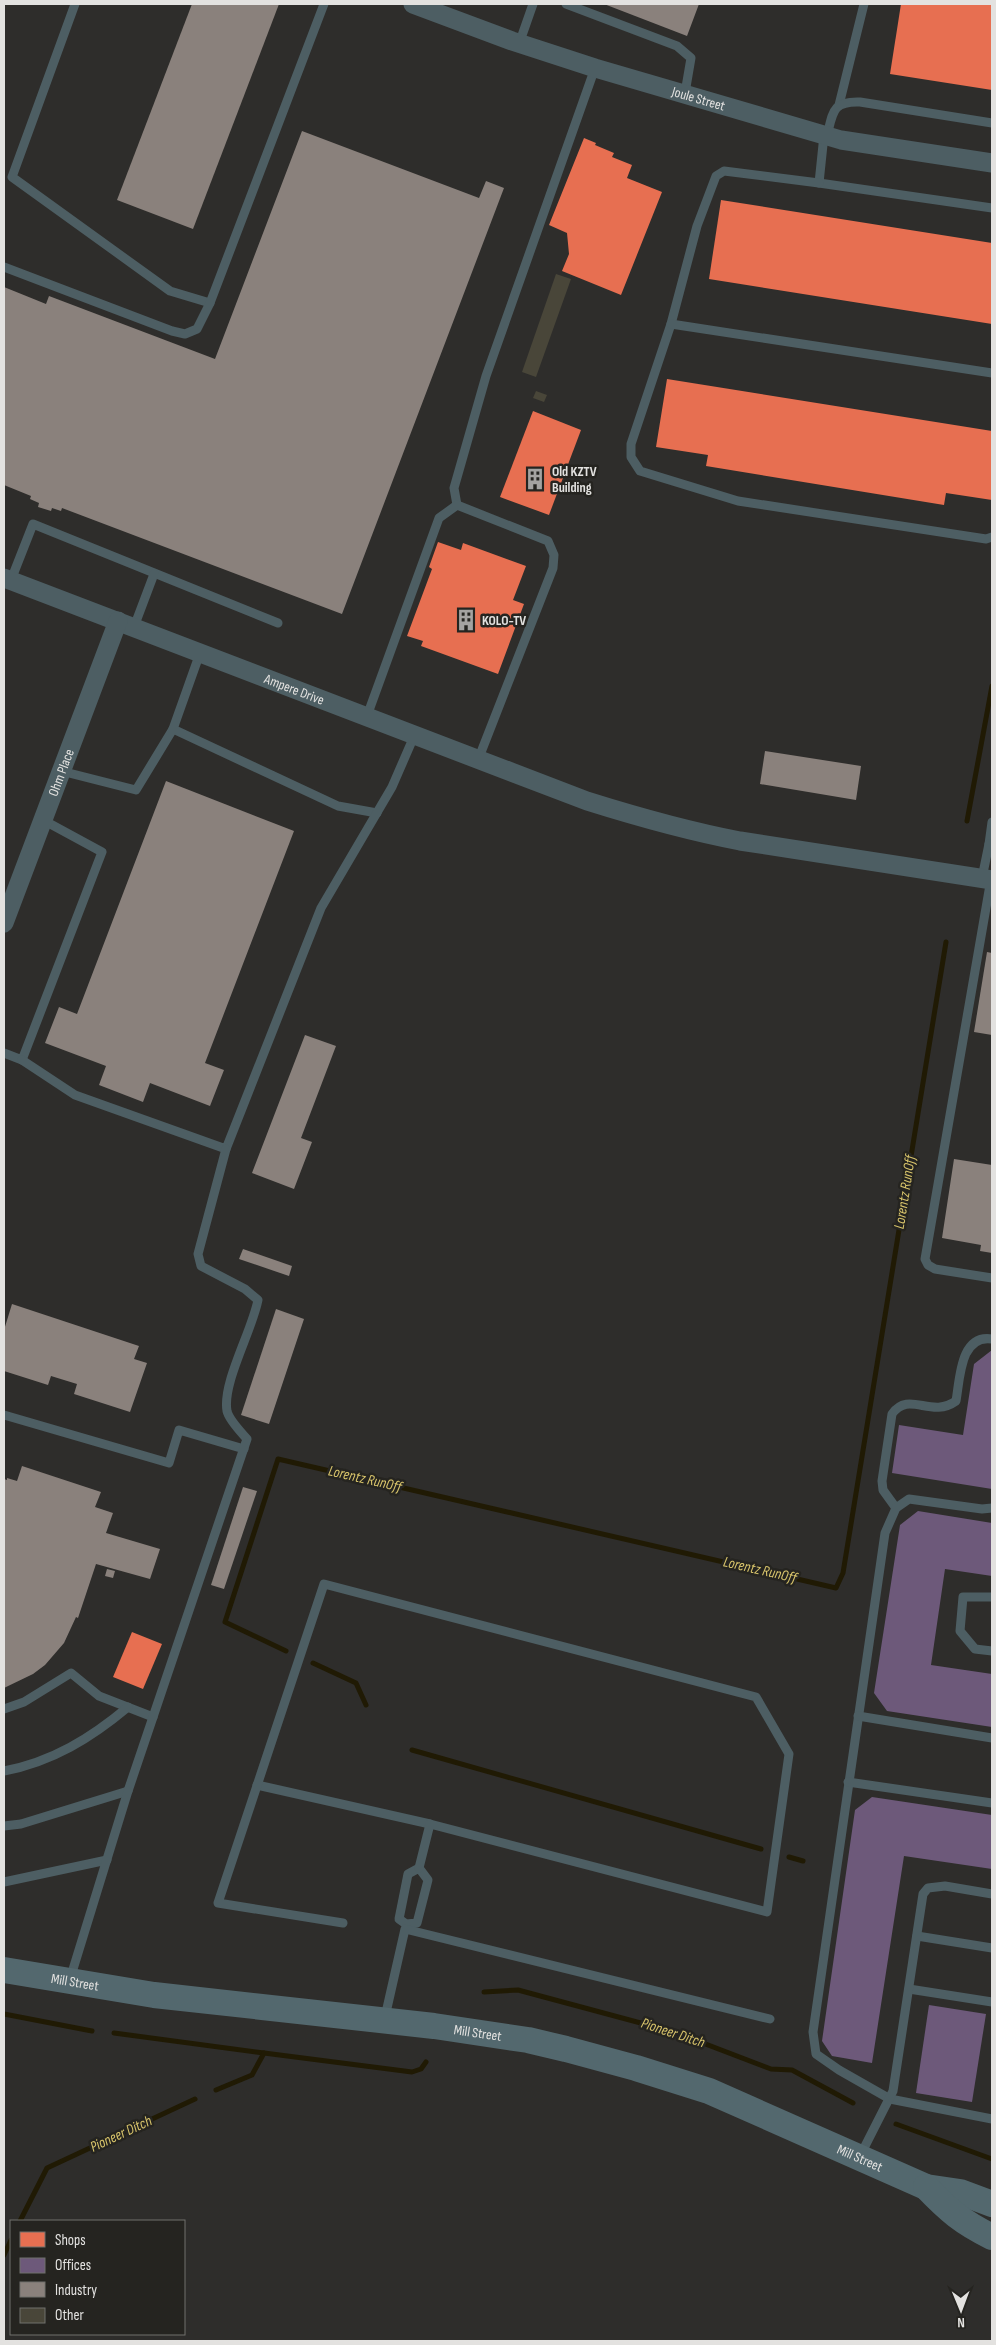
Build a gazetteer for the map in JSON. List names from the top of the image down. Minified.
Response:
{"streets":{"main road":["Mill Street"],"street":["Joule Street","Ampere Drive","Ohm Place"]},"crossings":[["Ampere Drive","Ohm Place"]],"water":["Lorentz RunOff","Pioneer Ditch"],"places":{"building":["Old KZTV Building","KOLO-TV"]},"legend":["Shops","Offices","Industry","Other"],"north":"bottom"}
